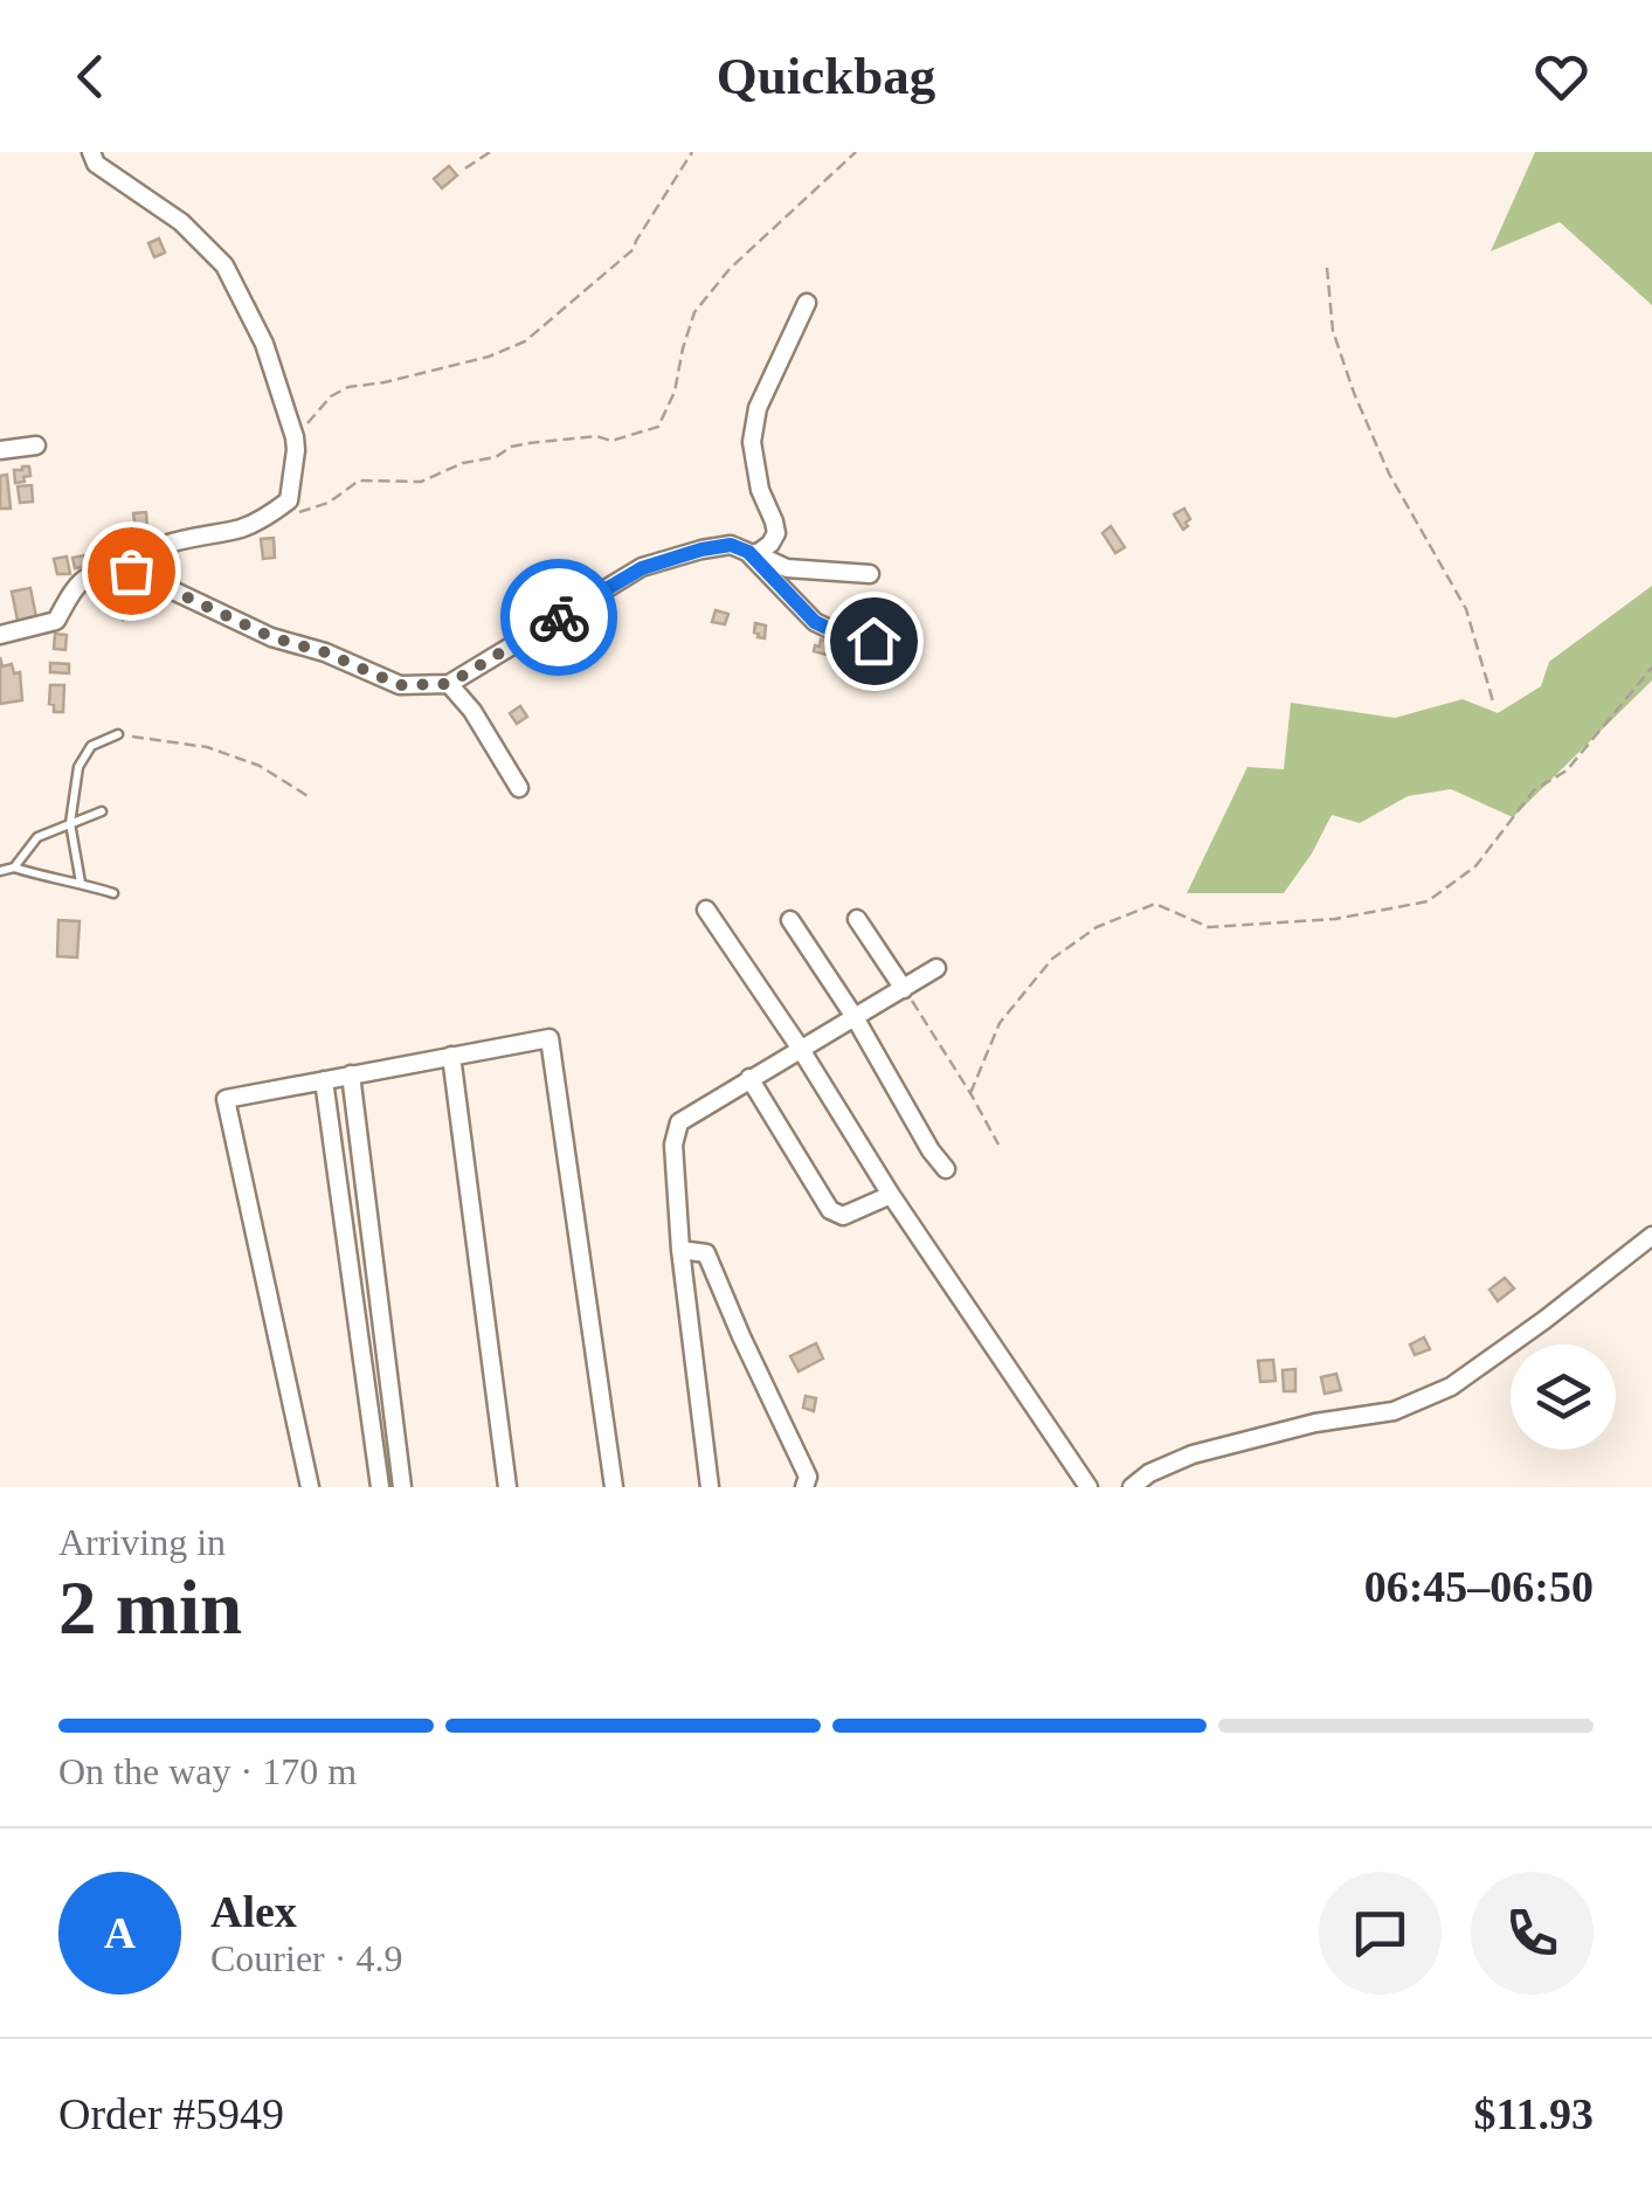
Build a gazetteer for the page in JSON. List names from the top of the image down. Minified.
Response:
{"page":{"header":"Quickbag","heading":["2 min","Arriving in","06:45–06:50"],"panel":["Alex","Courier · 4.9","Order #5949","$11.93"],"bar":"On the way · 170 m","round":"A"}}
